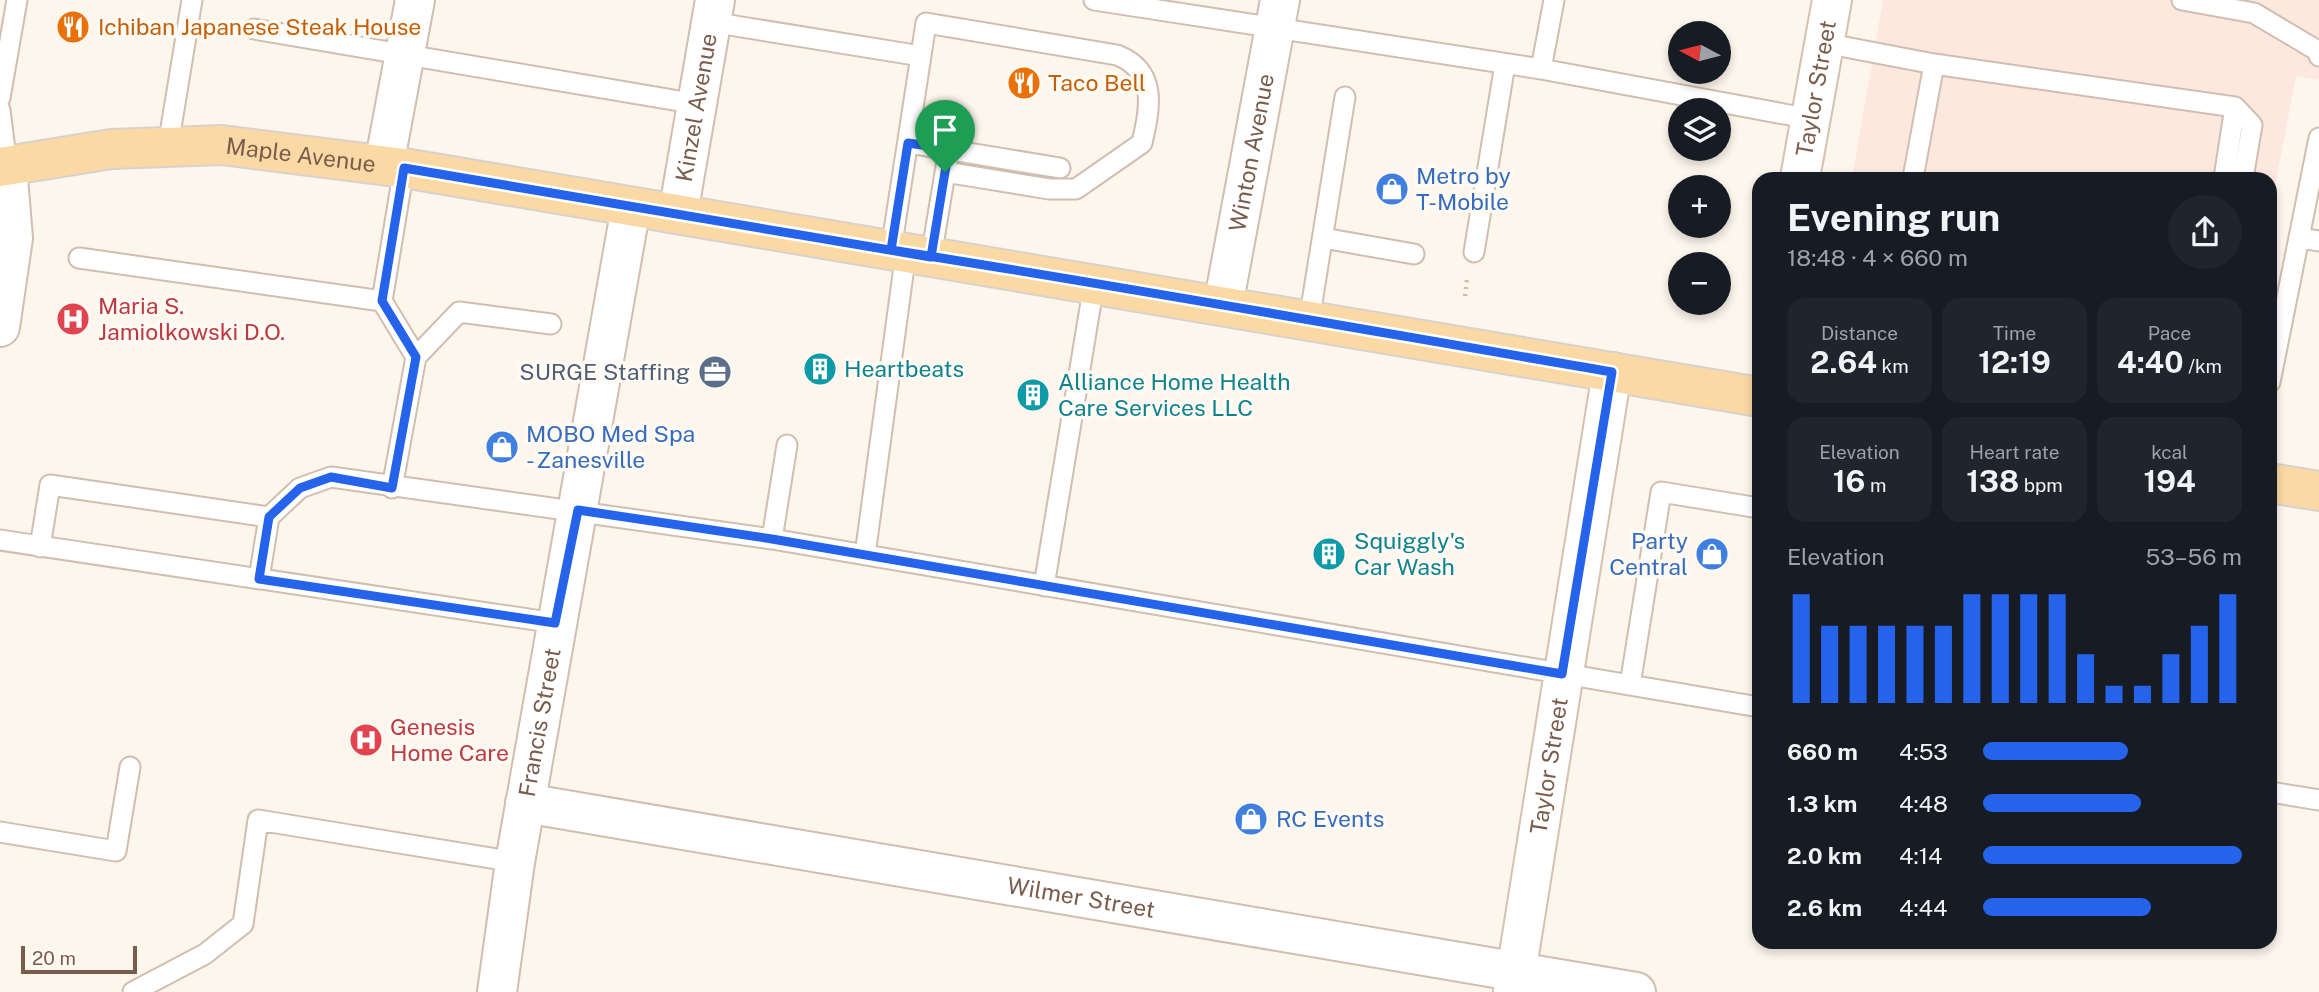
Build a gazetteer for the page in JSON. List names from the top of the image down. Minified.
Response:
{"streets":{"main road":["Maple Avenue"],"street":["Taylor Street","Kinzel Avenue","Winton Avenue","Francis Street","Wilmer Street"]},"crossings":[["Taylor Street","Maple Avenue"],["Taylor Street","Wilmer Street"],["Kinzel Avenue","Maple Avenue"],["Winton Avenue","Maple Avenue"],["Maple Avenue","Francis Street"],["Francis Street","Wilmer Street"]],"places":{"restaurant":["Ichiban Japanese Steak House","Taco Bell"],"shop":["Metro by T-Mobile","MOBO Med Spa - Zanesville","Party Central","RC Events"],"hospital":["Maria S. Jamiolkowski D.O.","Genesis Home Care"],"building":["Heartbeats","Alliance Home Health Care Services LLC","Squiggly's Car Wash"],"office":["SURGE Staffing"]},"scale_bar":"20 m","north":"left","page":{"map_buttons":["+","−"],"heading":["Evening run","18:48 · 4 × 660 m"],"stats":[["Distance","2.64 km"],["Time","12:19"],["Pace","4:40 /km"],["Elevation","16 m"],["Heart rate","138 bpm"],["kcal","194"]],"chart":["Elevation","53–56 m"],"list":[{"name":"660 m","note":"4:53"},{"name":"1.3 km","note":"4:48"},{"name":"2.0 km","note":"4:14"},{"name":"2.6 km","note":"4:44"}],"scale":"20 m"}}
